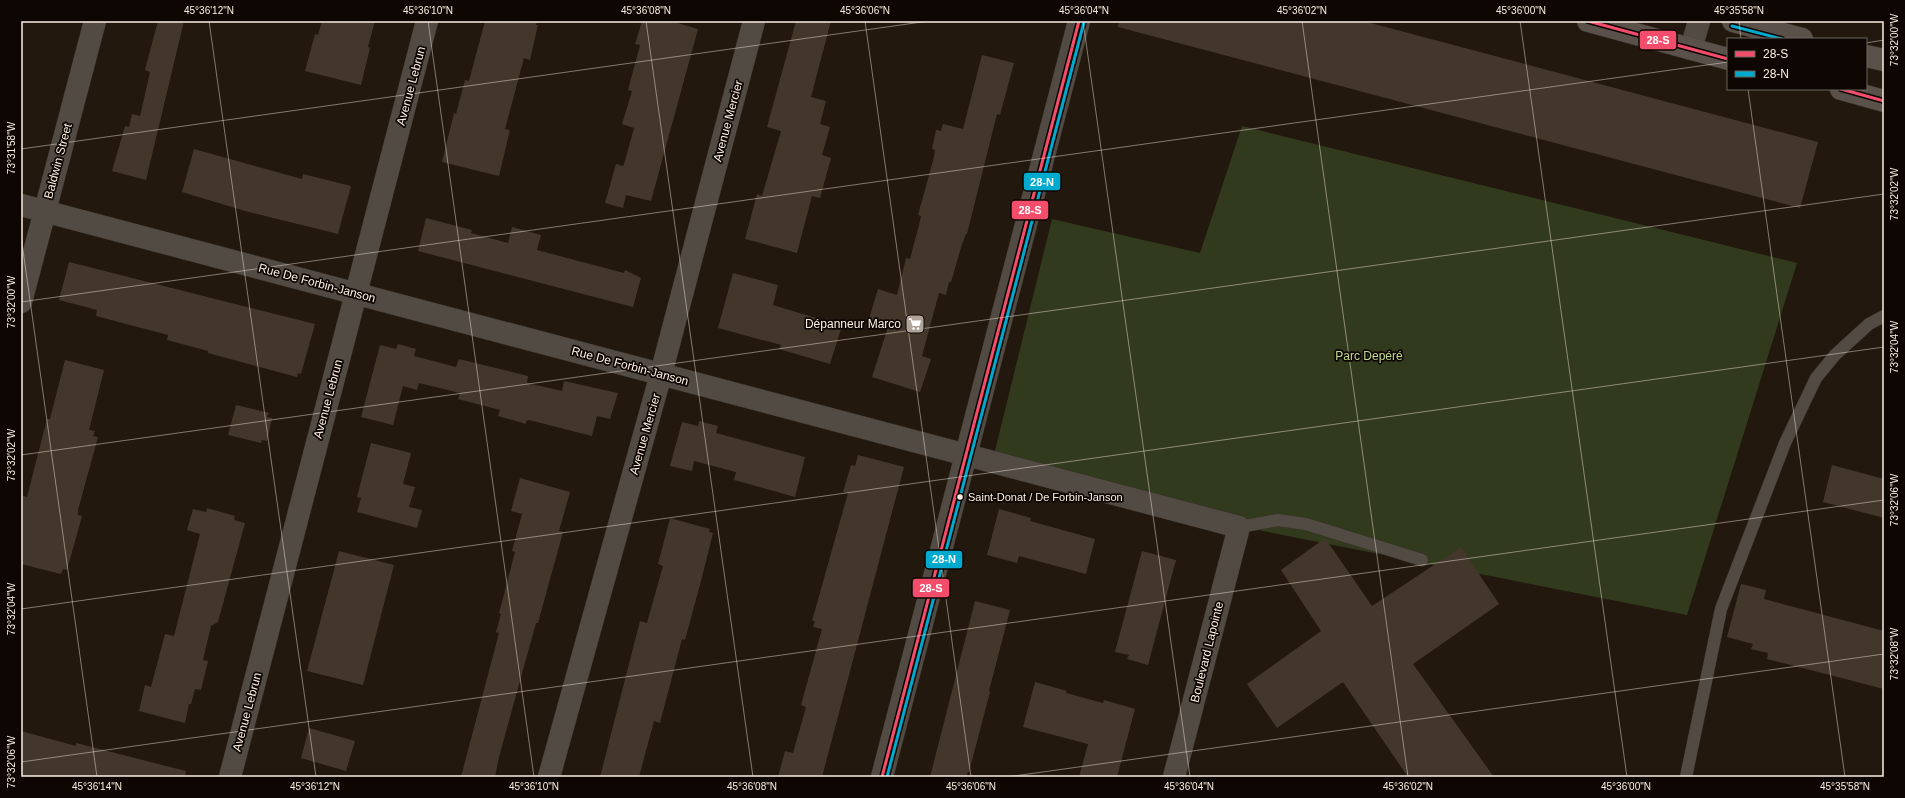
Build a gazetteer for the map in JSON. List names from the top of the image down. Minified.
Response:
{"streets":{"street":["Avenue Lebrun","Avenue Mercier","Baldwin Street","Rue De Forbin-Janson","Boulevard Lapointe"]},"crossings":[["Avenue Lebrun","Rue De Forbin-Janson"],["Avenue Mercier","Rue De Forbin-Janson"],["Baldwin Street","Rue De Forbin-Janson"],["Rue De Forbin-Janson","Boulevard Lapointe"]],"parks":["Parc Depéré"],"places":{"supermarket":["Dépanneur Marco"],"other":["Saint-Donat / De Forbin-Janson"]},"lines":["transit line 28-S","transit line 28-N"],"legend":["28-S","28-N"],"coordinates":["45°36'12\"N","45°36'10\"N","45°36'08\"N","45°36'06\"N","45°36'04\"N","45°36'02\"N","45°36'00\"N","45°35'58\"N","73°32'00\"W","73°31'58\"W","73°32'02\"W","73°32'04\"W","73°32'06\"W","73°32'08\"W","45°36'14\"N"]}
